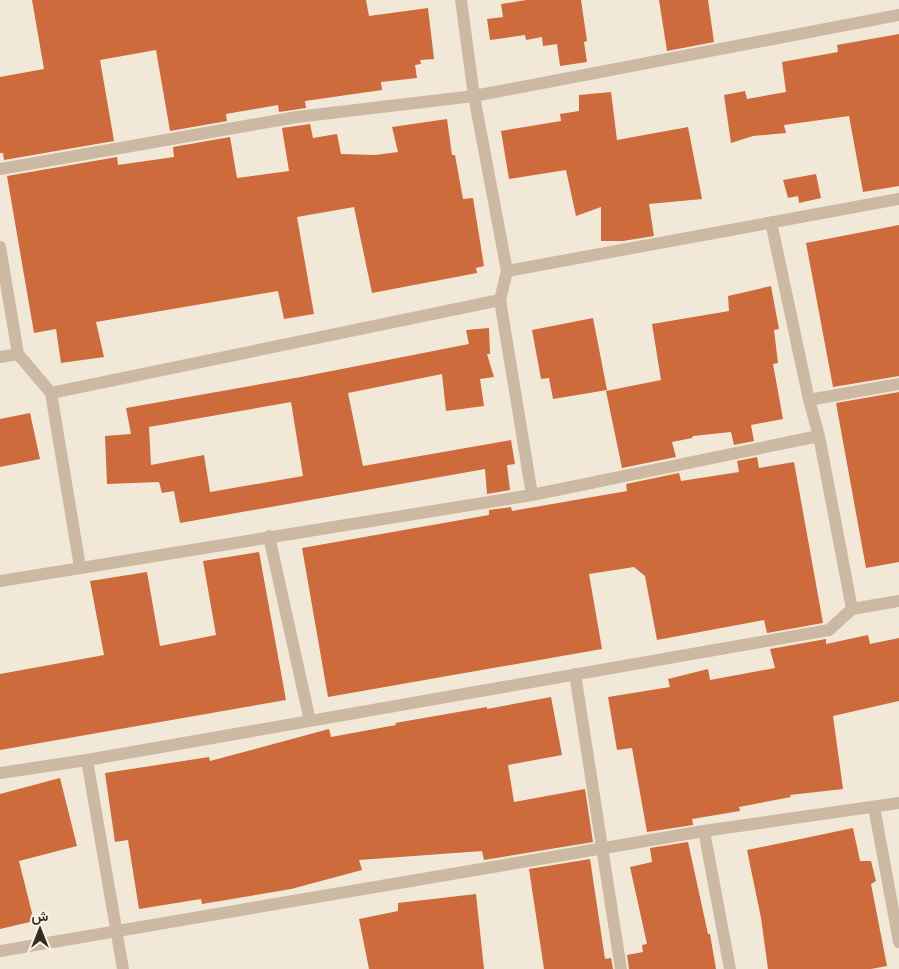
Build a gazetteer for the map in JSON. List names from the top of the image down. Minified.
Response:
{"north":"top"}
